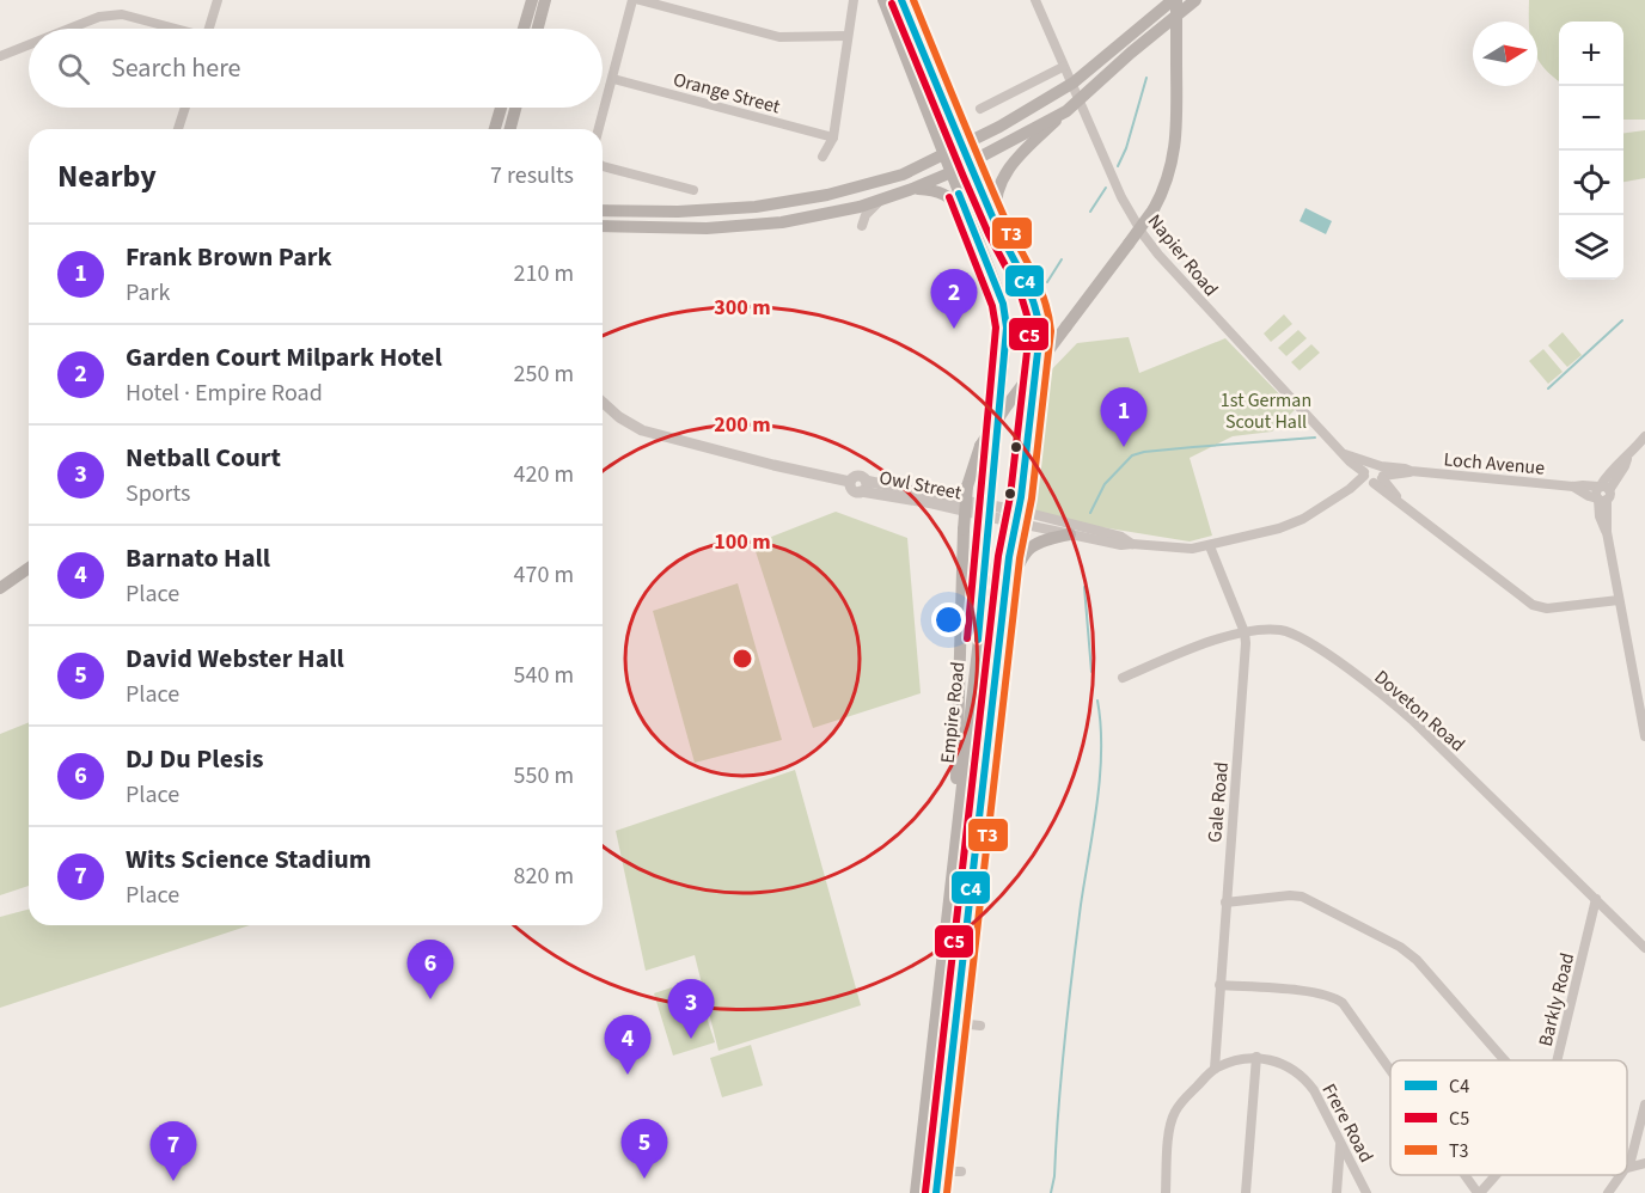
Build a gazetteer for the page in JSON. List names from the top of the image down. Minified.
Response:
{"streets":{"main road":["Empire Road"],"street":["Orange Street","Napier Road","Loch Avenue","Owl Street","Doveton Road","Gale Road","Barkly Road","Frere Road"]},"crossings":[["Napier Road","Loch Avenue"],["Owl Street","Empire Road"],["Doveton Road","Gale Road"],["Doveton Road","Barkly Road"]],"parks":["1st German Scout Hall"],"lines":["transit line C4","transit line T3","transit line C5"],"legend":["C4","C5","T3"],"north":"right","page":{"map_buttons":["+","−"],"search":"Search here","heading":["Nearby","7 results"],"list":[{"mark":"1","name":"Frank Brown Park","note":"Park","value":"210 m"},{"mark":"2","name":"Garden Court Milpark Hotel","note":"Hotel · Empire Road","value":"250 m"},{"mark":"3","name":"Netball Court","note":"Sports","value":"420 m"},{"mark":"4","name":"Barnato Hall","note":"Place","value":"470 m"},{"mark":"5","name":"David Webster Hall","note":"Place","value":"540 m"},{"mark":"6","name":"DJ Du Plesis","note":"Place","value":"550 m"},{"mark":"7","name":"Wits Science Stadium","note":"Place","value":"820 m"}],"pins":["2","1","6","3","4","5","7"]},"rings":["300 m","200 m","100 m"]}
